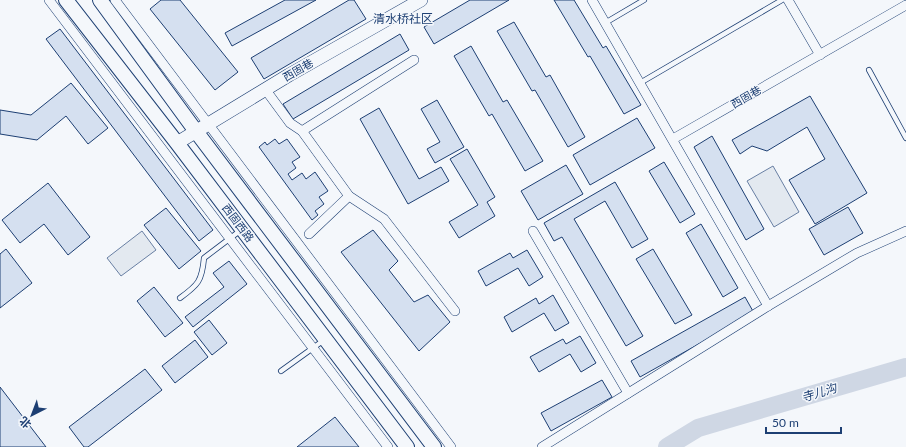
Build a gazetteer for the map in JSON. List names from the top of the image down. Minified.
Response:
{"streets":{"main road":["西固西路"],"street":["西固巷"]},"crossings":[["西固巷","西固西路"]],"districts":["清水桥社区"],"water":["寺儿沟"],"scale_bar":"50 m","north":"bottom left"}
